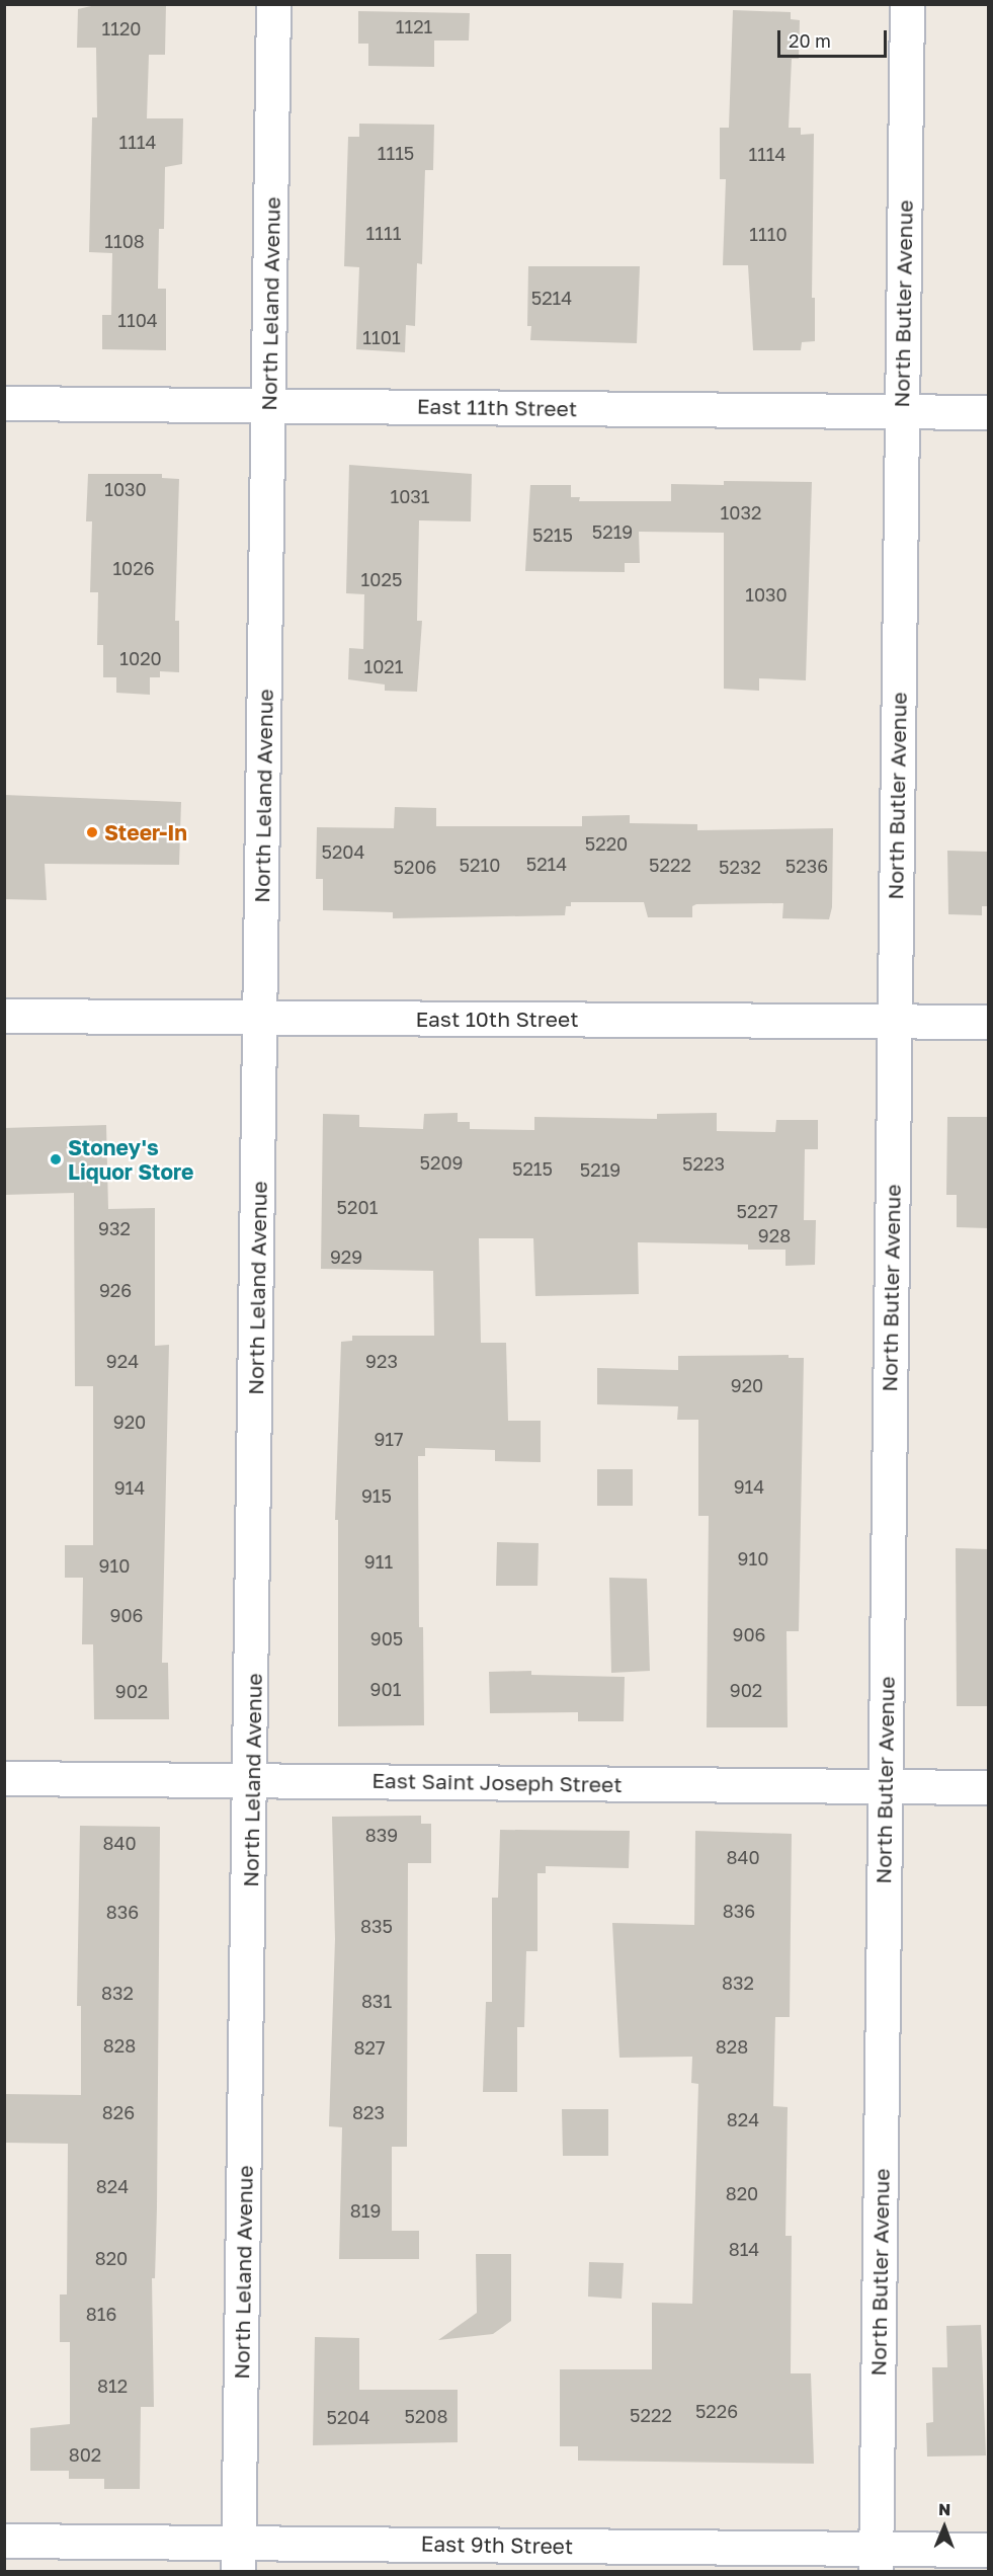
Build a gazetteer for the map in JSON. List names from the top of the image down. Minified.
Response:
{"streets":{"street":["North Leland Avenue","North Butler Avenue","East 11th Street","East 10th Street","East Saint Joseph Street","East 9th Street"]},"crossings":[["North Leland Avenue","East 11th Street"],["North Leland Avenue","East 10th Street"],["North Leland Avenue","East Saint Joseph Street"],["North Leland Avenue","East 9th Street"],["North Butler Avenue","East 11th Street"],["North Butler Avenue","East 10th Street"],["North Butler Avenue","East Saint Joseph Street"],["North Butler Avenue","East 9th Street"]],"places":["Steer-In","Stoney's Liquor Store"],"house_numbers":["1121","1120","1114","1115","1114","1111","1110","1108","5214","1104","1101","1030","1031","1032","5219","5215","1026","1025","1030","1020","1021","5220","5204","5214","5210","5222","5236","5206","5232","5209","5223","5215","5219","5201","5227","932","928","929","926","924","923","920","920","917","914","914","915","910","911","910","906","906","905","901","902","902","839","840","840","836","836","835","832","832","831","828","828","827","826","823","824","824","820","819","814","820","816","812","5226","5222","5208","5204","802"],"scale_bar":"20 m","north":"top"}
